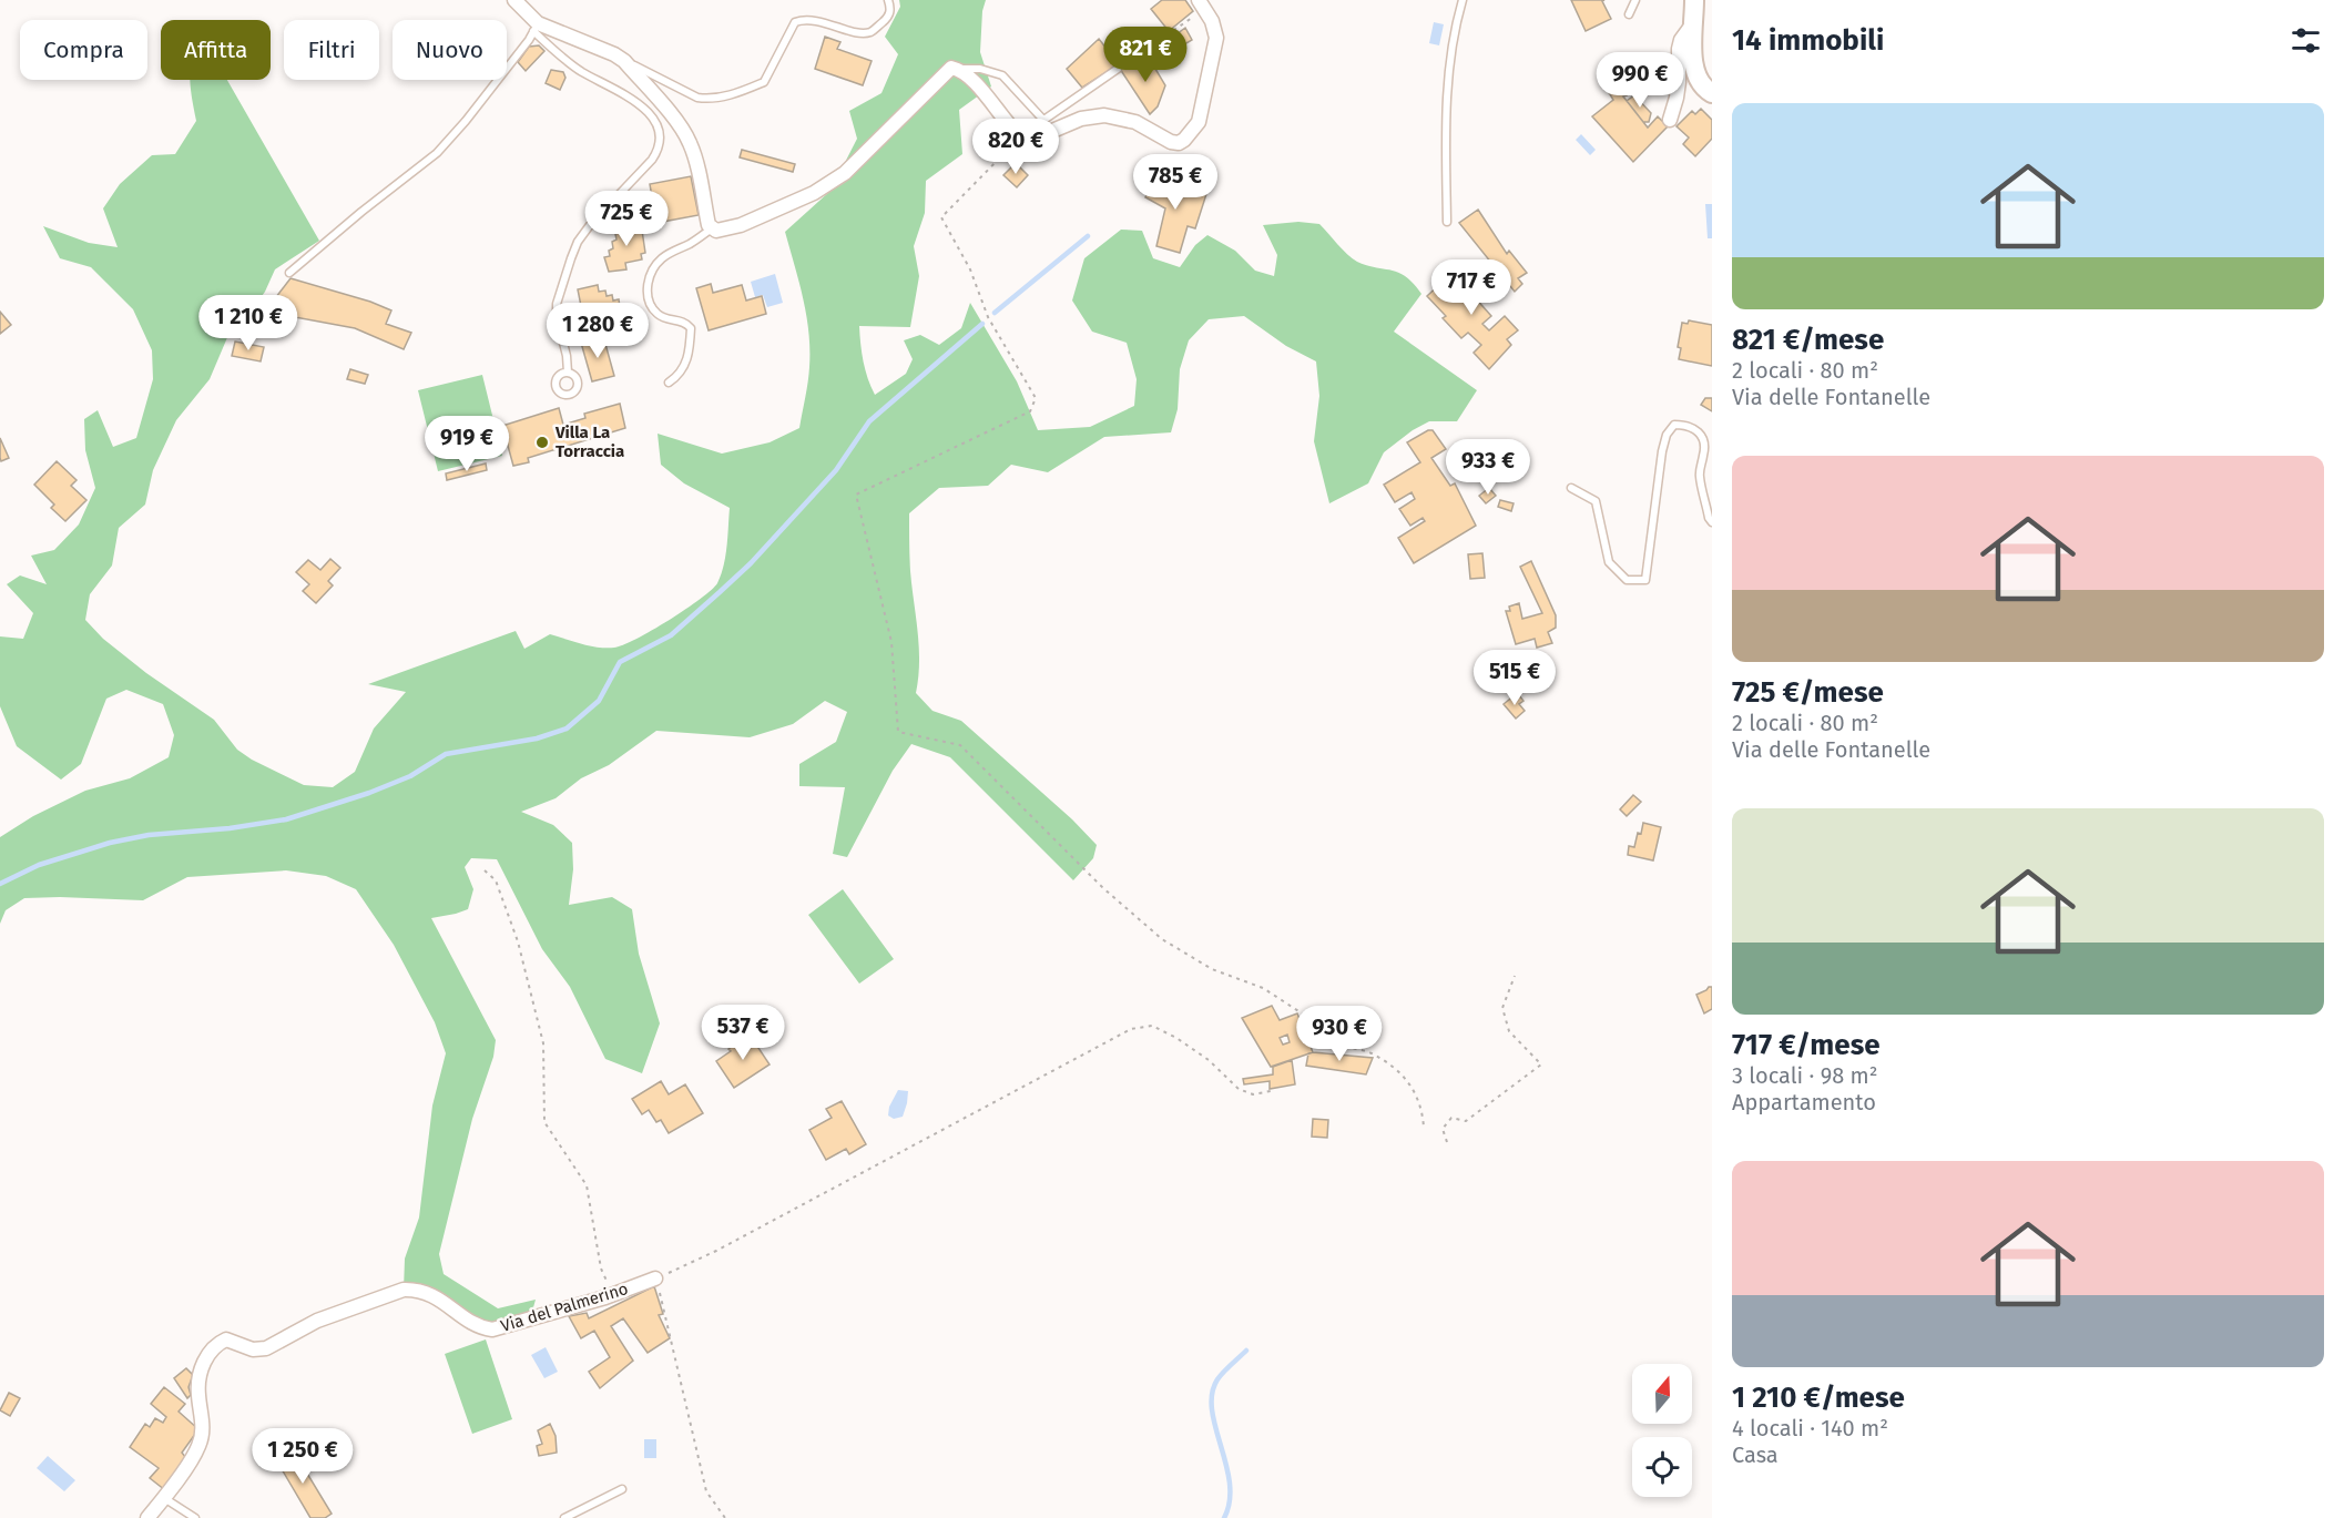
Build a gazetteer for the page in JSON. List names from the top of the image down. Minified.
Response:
{"streets":{"street":["Via del Palmerino"]},"places":["Villa La Torraccia"],"north":"top","page":{"heading":"14 immobili","chip":["Compra","Affitta","Filtri","Nuovo"],"price":["821 €","990 €","820 €","785 €","725 €","717 €","1 210 €","1 280 €","919 €","933 €","515 €","537 €","930 €","1 250 €"],"list":[{"name":"821 €/mese","note":"2 locali · 80 m² · Via delle Fontanelle"},{"name":"725 €/mese","note":"2 locali · 80 m² · Via delle Fontanelle"},{"name":"717 €/mese","note":"3 locali · 98 m² · Appartamento"},{"name":"1 210 €/mese","note":"4 locali · 140 m² · Casa"}]}}
